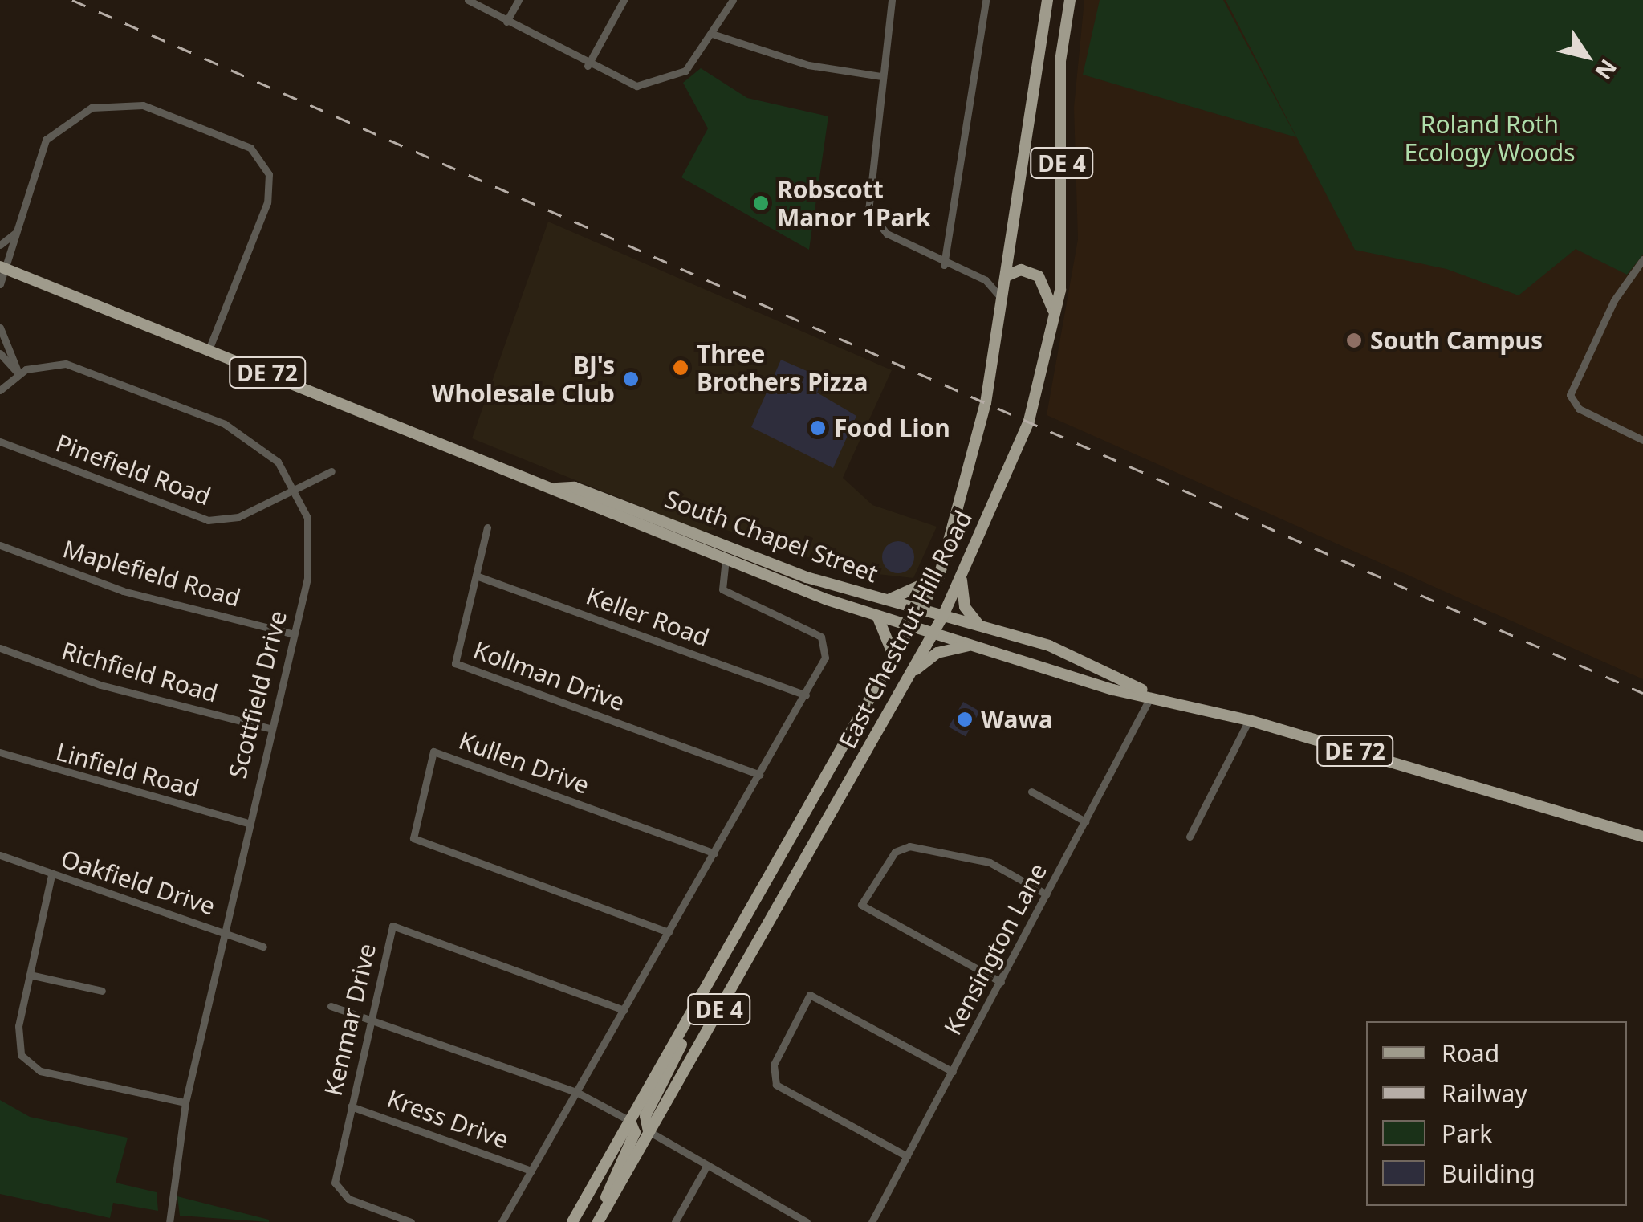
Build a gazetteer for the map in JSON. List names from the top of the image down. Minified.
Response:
{"streets":{"main road":["DE 4","DE 72","South Chapel Street","East Chestnut Hill Road"],"street":["Pinefield Road","Maplefield Road","Keller Road","Richfield Road","Kollman Drive","Scottfield Drive","Kullen Drive","Linfield Road","Oakfield Drive","Kensington Lane","Kenmar Drive","Kress Drive"]},"crossings":[["Pinefield Road","Scottfield Drive"],["South Chapel Street","East Chestnut Hill Road"],["South Chapel Street","Kensington Lane"],["Maplefield Road","Scottfield Drive"],["Keller Road","Kollman Drive"],["Richfield Road","Scottfield Drive"],["Scottfield Drive","Linfield Road"],["Scottfield Drive","Oakfield Drive"],["Kenmar Drive","Kress Drive"]],"parks":["Roland Roth Ecology Woods"],"places":["Robscott Manor 1Park","South Campus","Three Brothers Pizza","BJ's Wholesale Club","Food Lion","Wawa"],"legend":["Road","Railway","Park","Building"],"north":"bottom right"}
